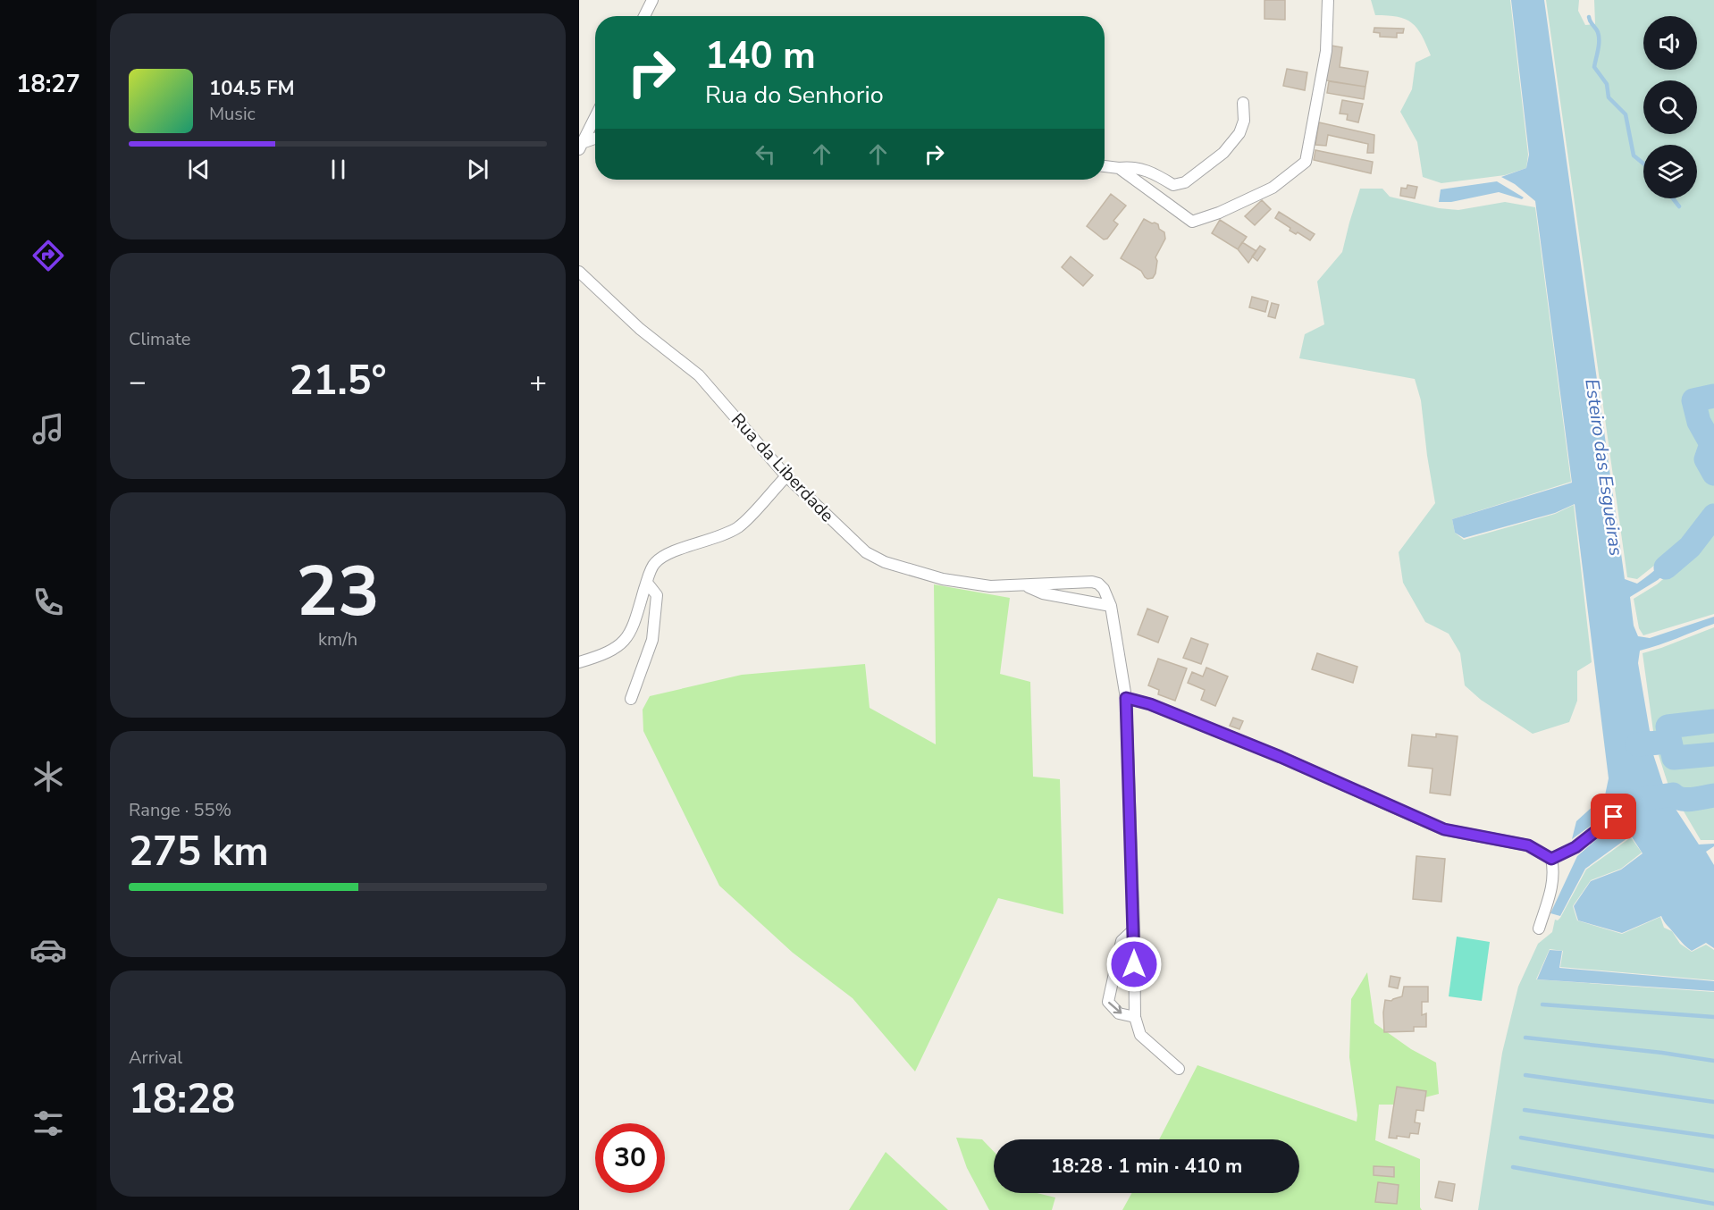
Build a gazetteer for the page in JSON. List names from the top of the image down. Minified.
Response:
{"streets":{"street":["Rua da Liberdade"]},"water":["Esteiro das Esgueiras"],"page":{"tabs":"18:27","turn":["140 m","Rua do Senhorio"],"song":["104.5 FM","Music"],"tile":["Climate",["23","km/h"],["Range · 55%","275 km"],["Arrival","18:28"]],"heat":["−","21.5°","+"],"limit":"30","trip":"18:28 · 1 min · 410 m"}}
